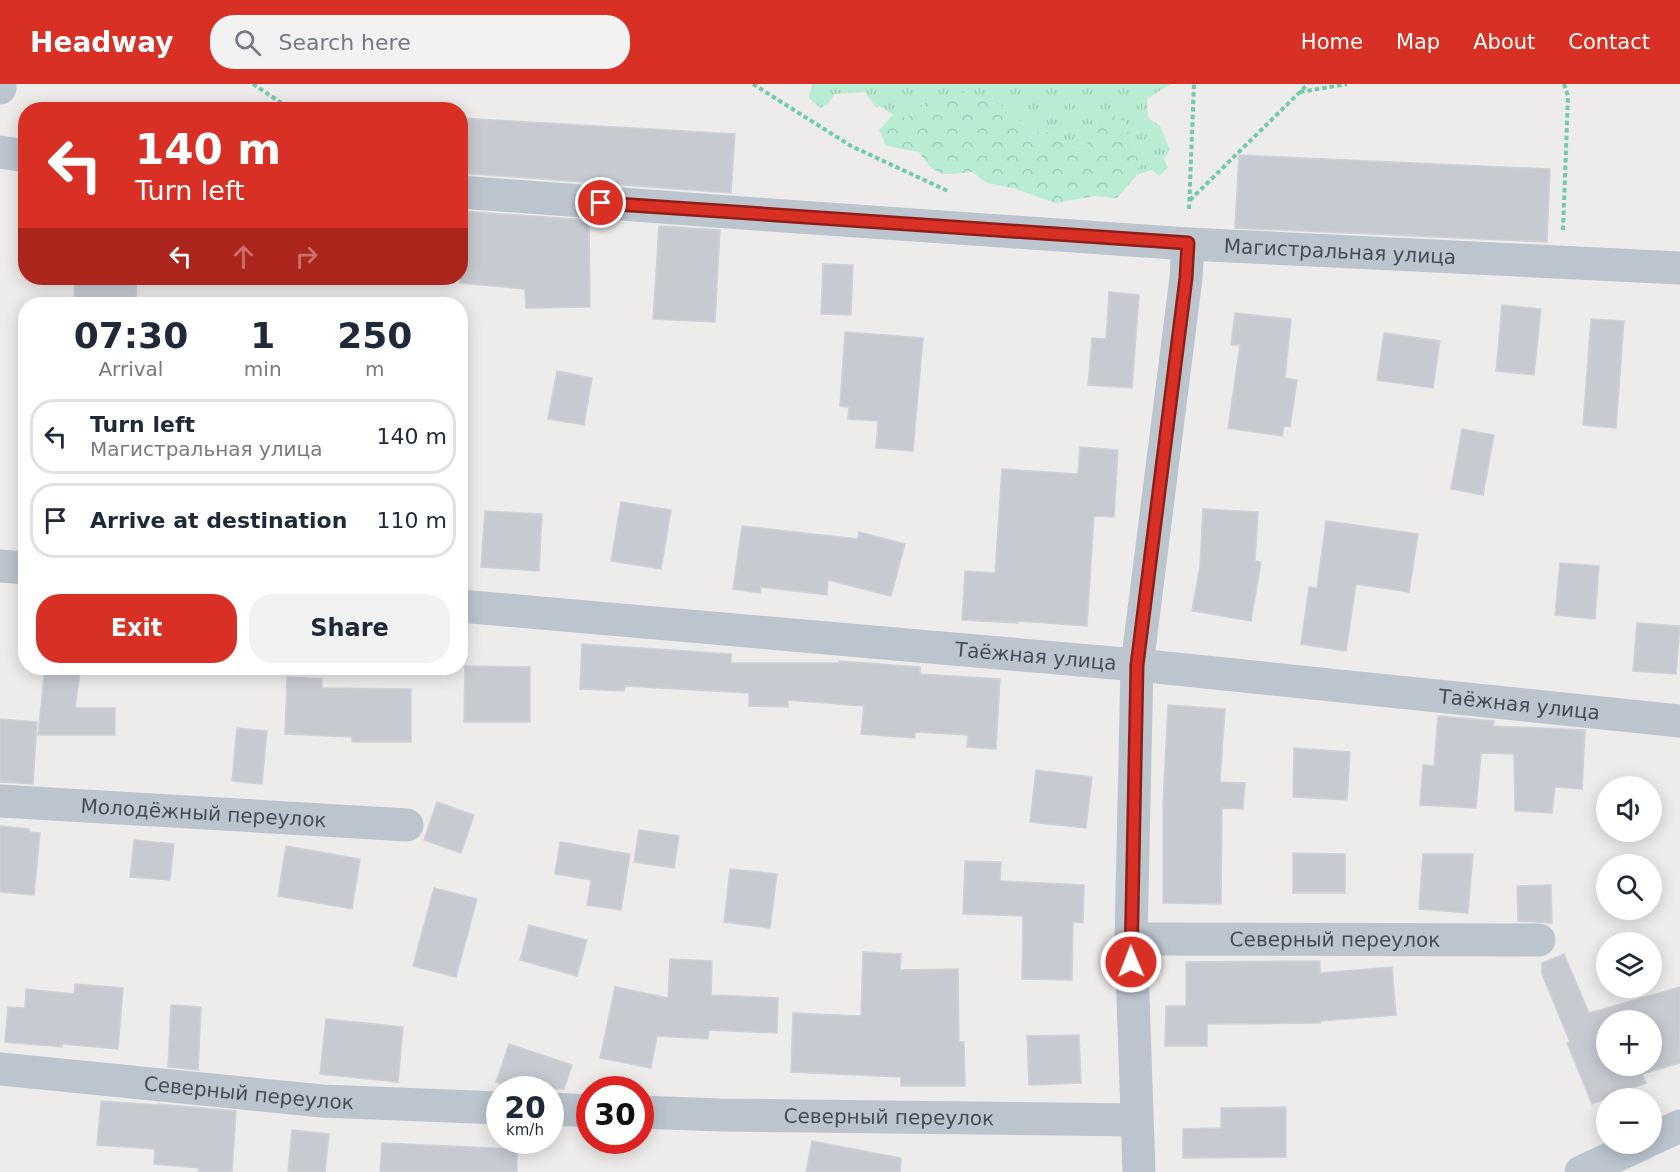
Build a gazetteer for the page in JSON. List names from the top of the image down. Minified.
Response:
{"streets":{"street":["Магистральная улица","Таёжная улица","Молодёжный переулок","Северный переулок"]},"page":{"header":"Headway","search":"Search here","nav":["Home","Map","About","Contact"],"turn":["140 m","Turn left"],"eta":["07:30","Arrival","1","min","250","m"],"list":[{"name":"Turn left","note":"Магистральная улица","value":"140 m"},{"name":"Arrive at destination","value":"110 m"}],"buttons":["Exit","Share"],"map_buttons":["+","−"],"speed":"20 km/h","limit":"30"}}
